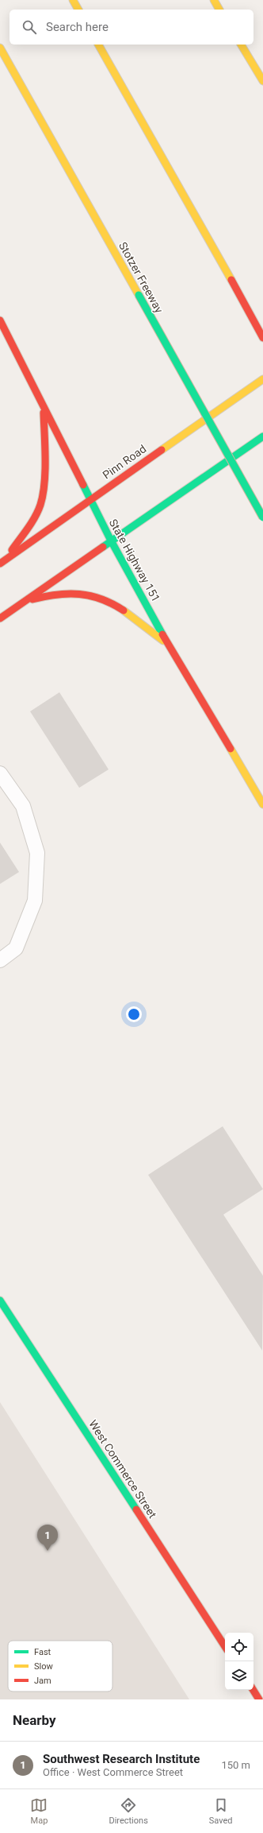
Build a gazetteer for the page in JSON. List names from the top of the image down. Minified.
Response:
{"streets":{"main road":["Stotzer Freeway","Pinn Road","State Highway 151","West Commerce Street"]},"crossings":[["Pinn Road","State Highway 151"]],"legend":["Fast","Slow","Jam"],"page":{"search":"Search here","pins":"1","heading":"Nearby","list":[{"mark":"1","name":"Southwest Research Institute","note":"Office · West Commerce Street","value":"150 m"}],"nav":["Map","Directions","Saved"]}}
